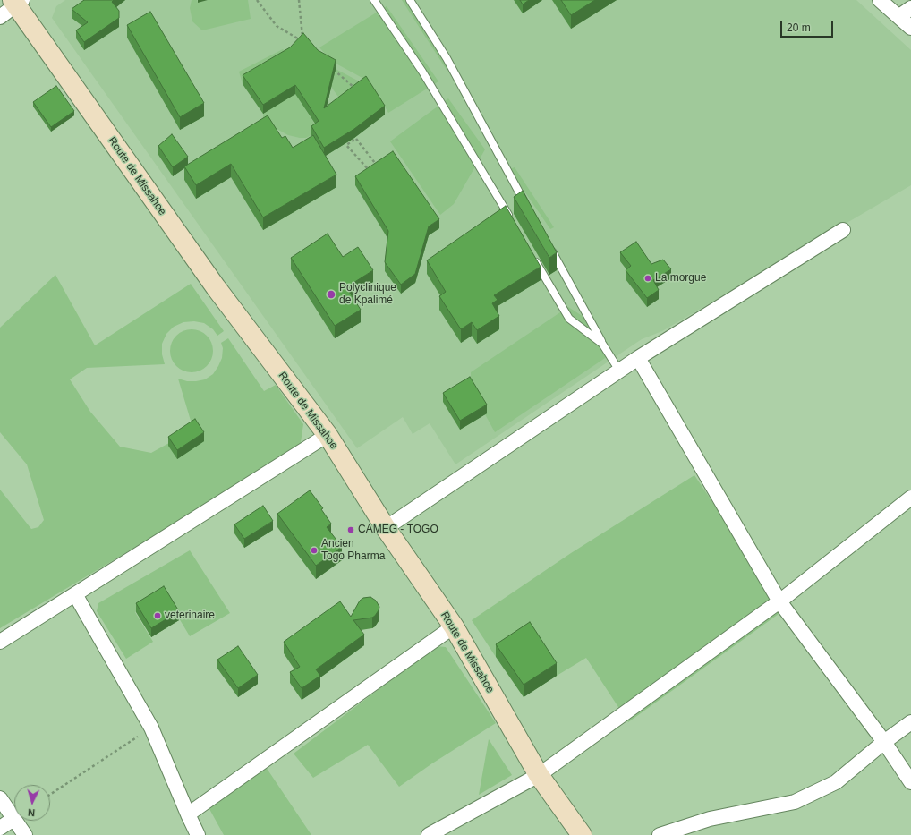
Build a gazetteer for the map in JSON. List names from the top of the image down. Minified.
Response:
{"streets":{"main road":["Route de Missahoe"]},"places":["La morgue","Polyclinique de Kpalimé","CAMEG - TOGO","Ancien Togo Pharma","veterinaire"],"scale_bar":"20 m","north":"bottom"}
